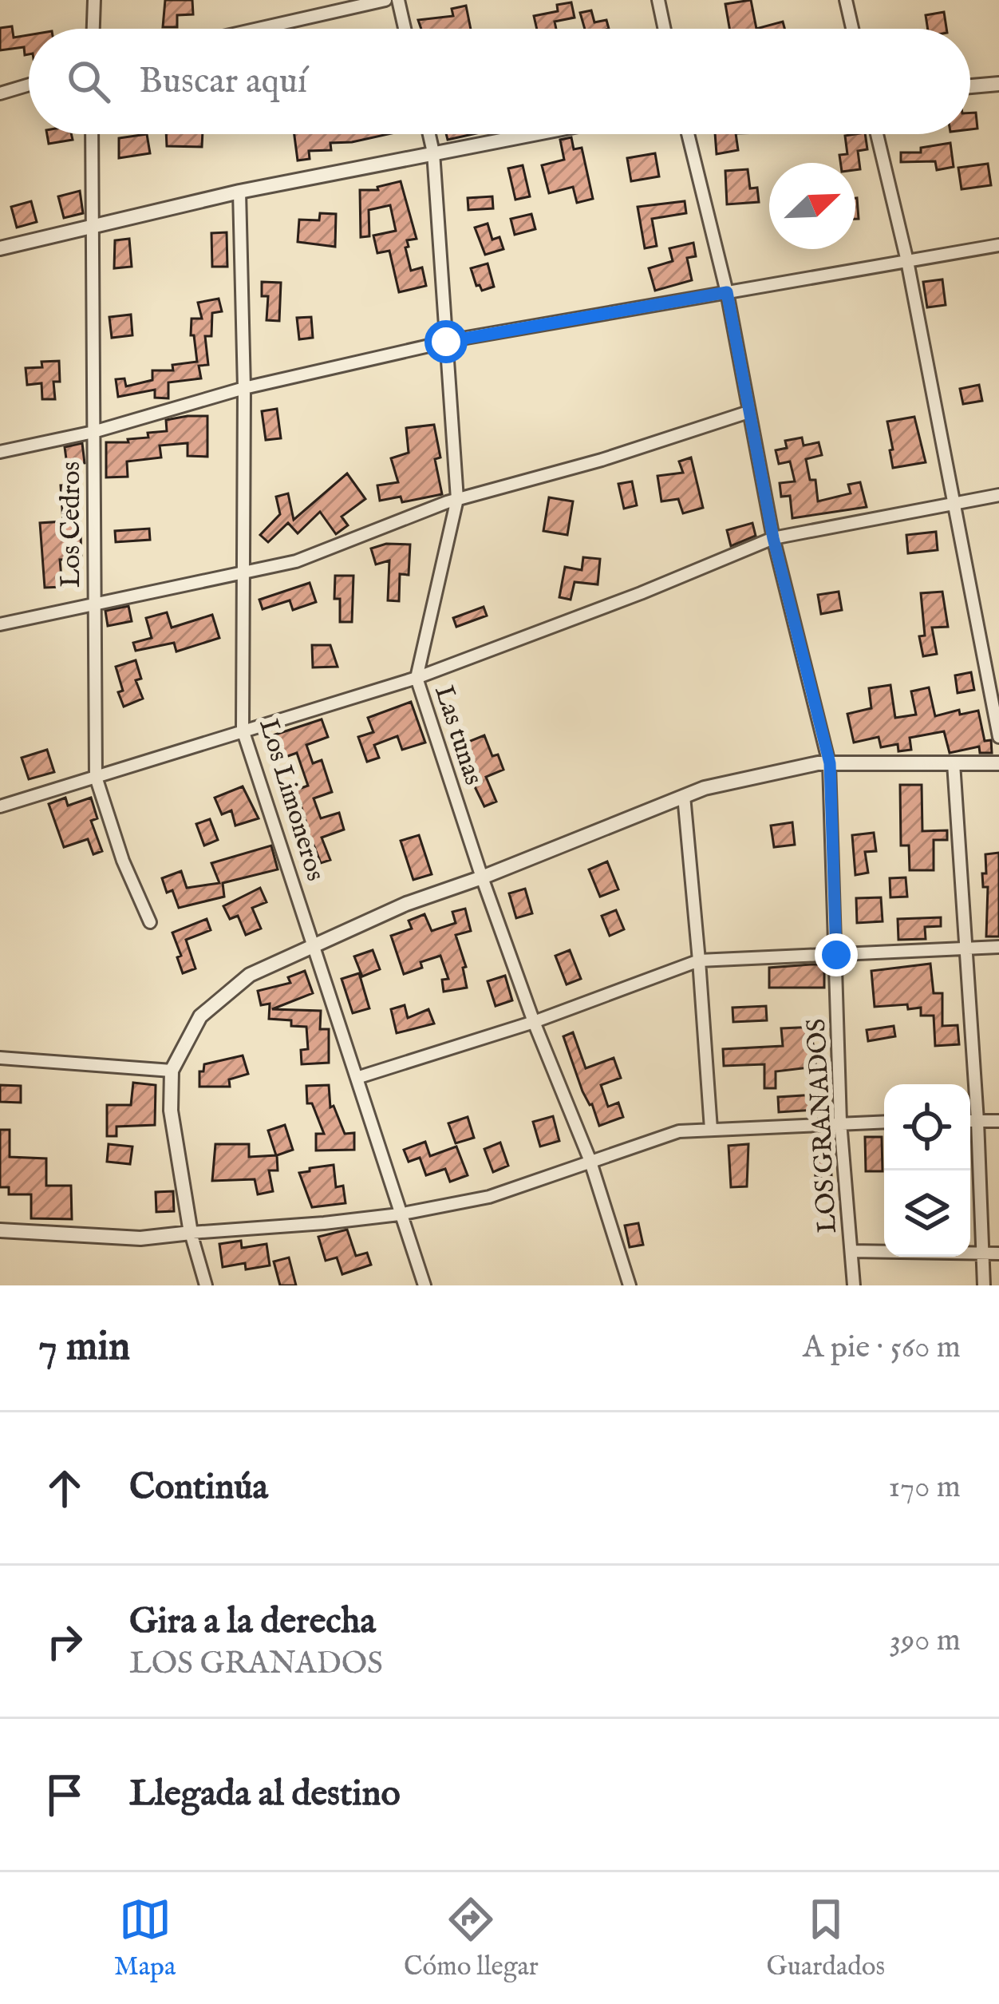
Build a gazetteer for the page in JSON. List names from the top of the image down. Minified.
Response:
{"streets":{"street":["Los Cedros","Las tunas","Los Limoneros","LOS GRANADOS"]},"north":"top right","page":{"search":"Buscar aquí","heading":["7 min","A pie · 560 m"],"list":[["Continúa","170 m"],["Gira a la derecha","LOS GRANADOS","390 m"],"Llegada al destino"],"nav":["Mapa","Cómo llegar","Guardados"]}}
